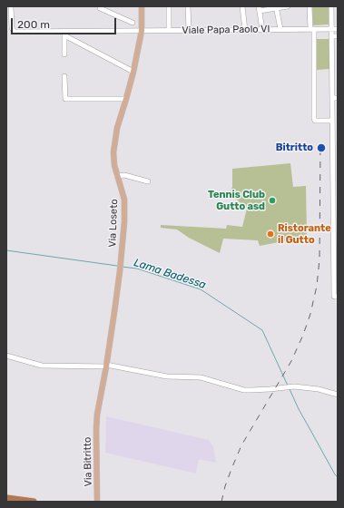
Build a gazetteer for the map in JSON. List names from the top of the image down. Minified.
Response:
{"streets":{"main road":["Via Loseto","Via Bitritto"],"street":["Viale Papa Paolo VI"]},"crossings":[["Viale Papa Paolo VI","Via Loseto"],["Via Loseto","Via Bitritto"]],"water":["Lama Badessa"],"places":["Bitritto","Tennis Club Gutto asd","Ristorante il Gutto"],"scale_bar":"200 m"}
